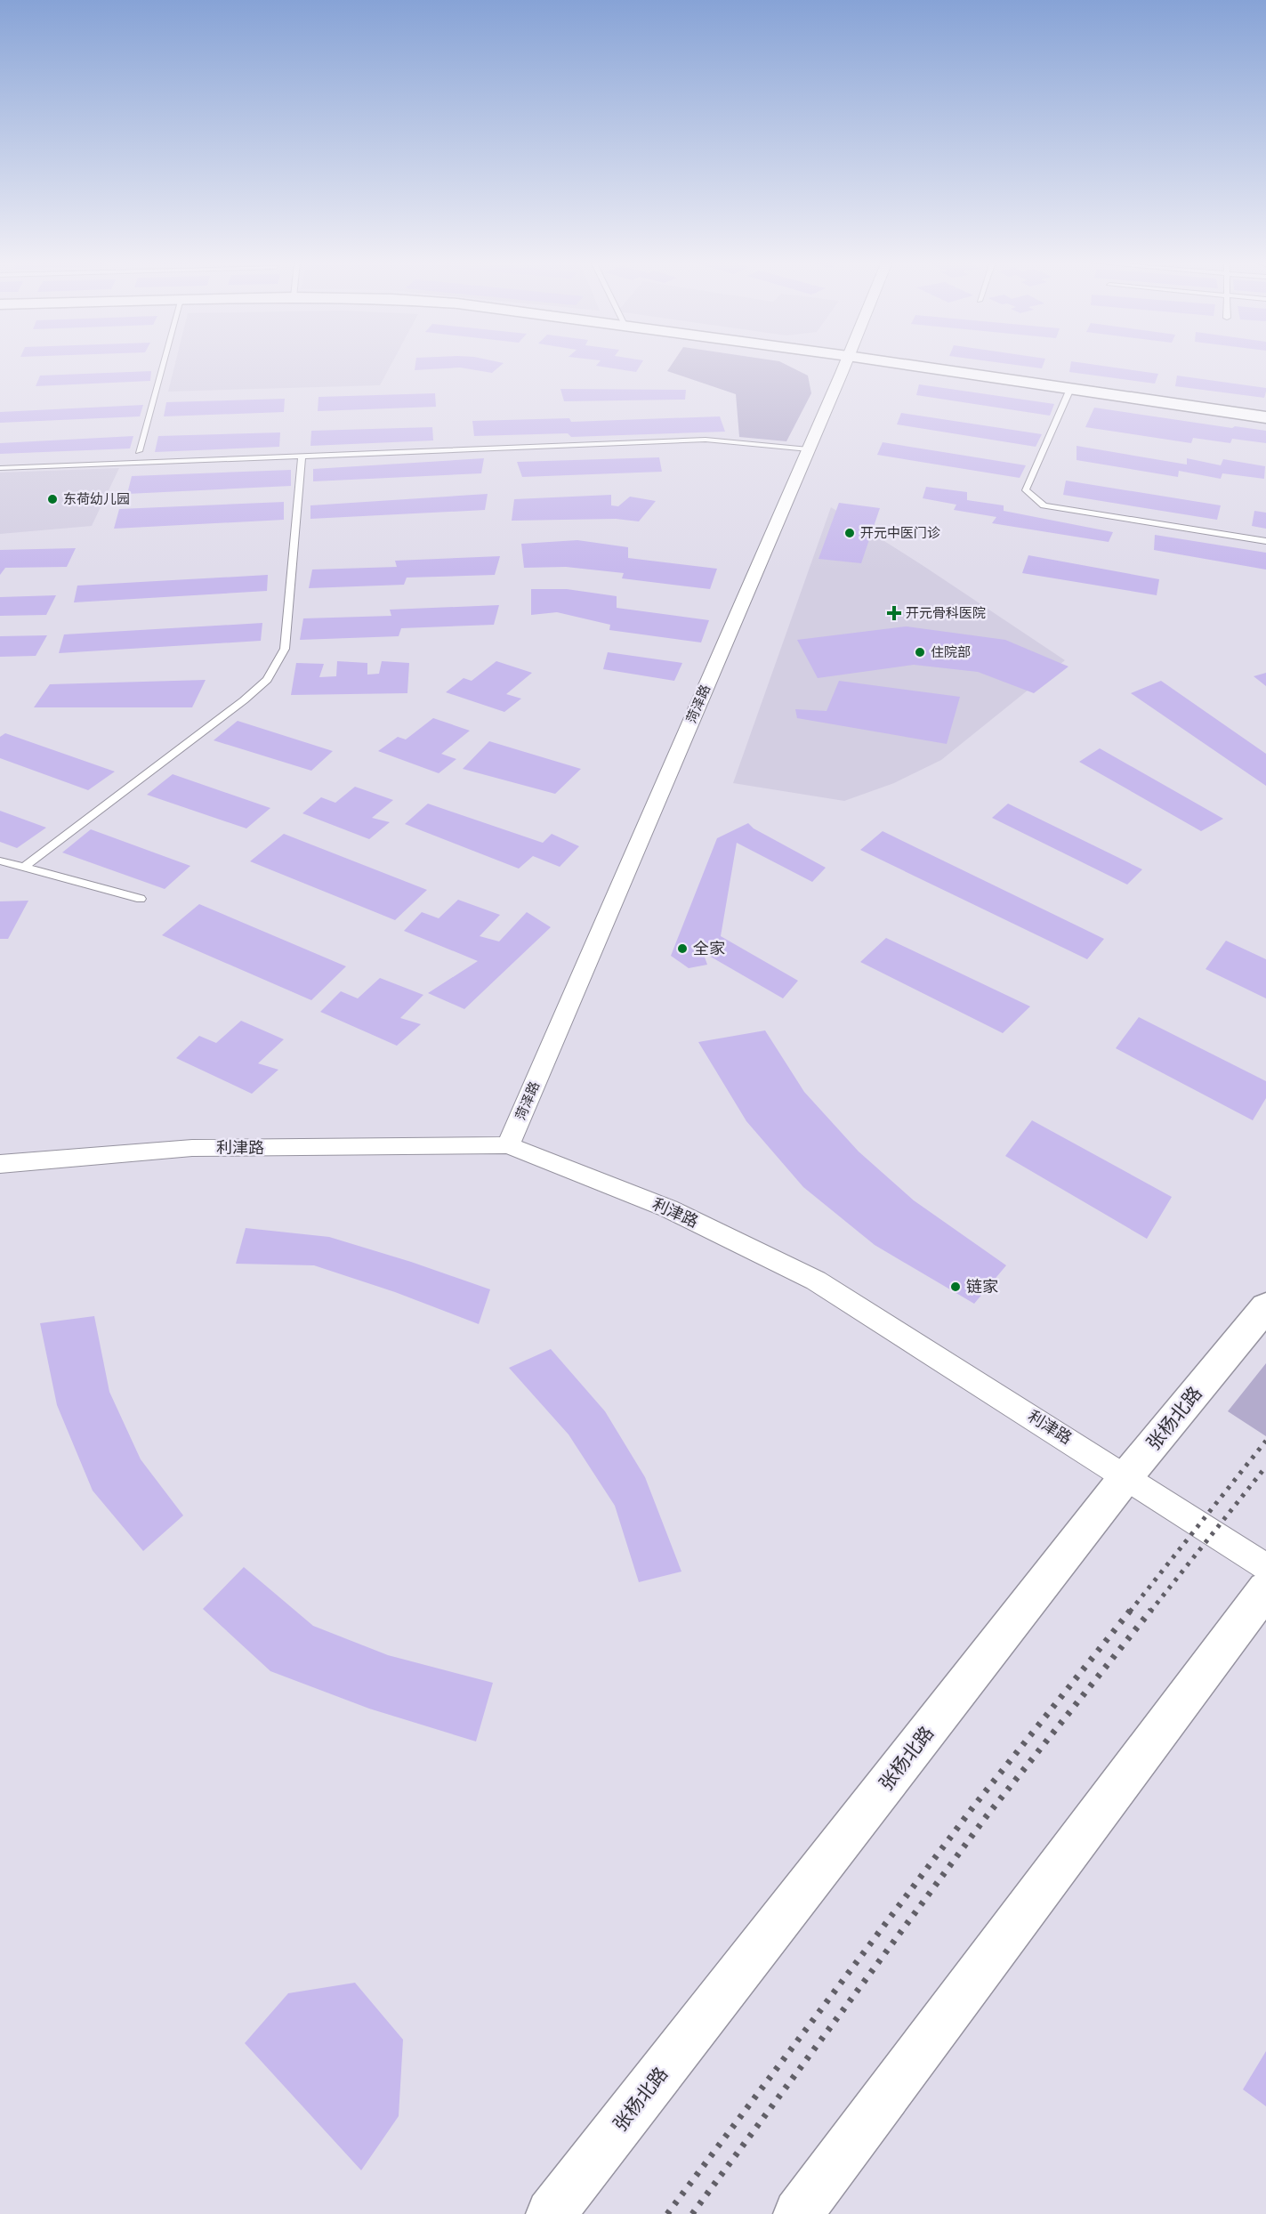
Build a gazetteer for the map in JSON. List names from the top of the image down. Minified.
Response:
{"streets":{"street":["菏泽路","利津路","张杨北路"]},"crossings":[["菏泽路","利津路"],["利津路","张杨北路"]],"places":{"other":["东荷幼儿园","开元中医门诊","住院部","全家","链家"],"health":["开元骨科医院"]}}
